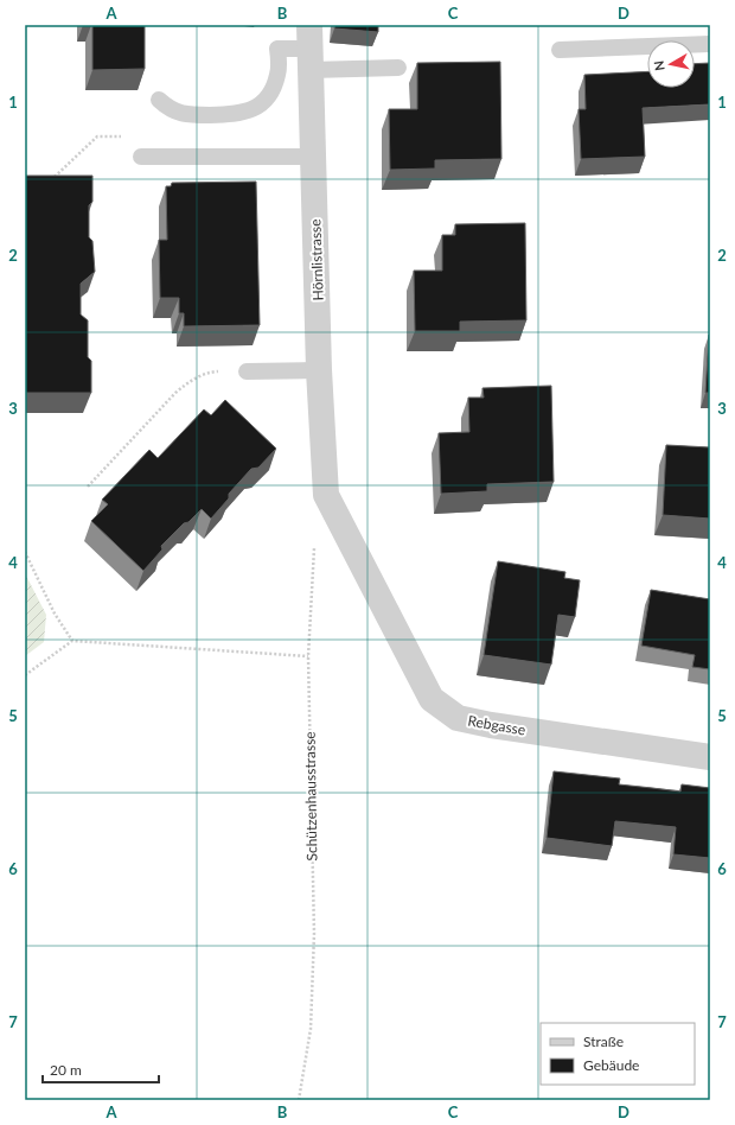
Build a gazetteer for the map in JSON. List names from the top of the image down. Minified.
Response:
{"streets":{"street":["Hörnlistrasse","Rebgasse"],"path":["Schützenhausstrasse"]},"crossings":[["Hörnlistrasse","Rebgasse"]],"legend":["Straße","Gebäude"],"scale_bar":"20 m","north":"left","grid":{"columns":["A","B","C","D"],"rows":["1","2","3","4","5","6","7"]}}
